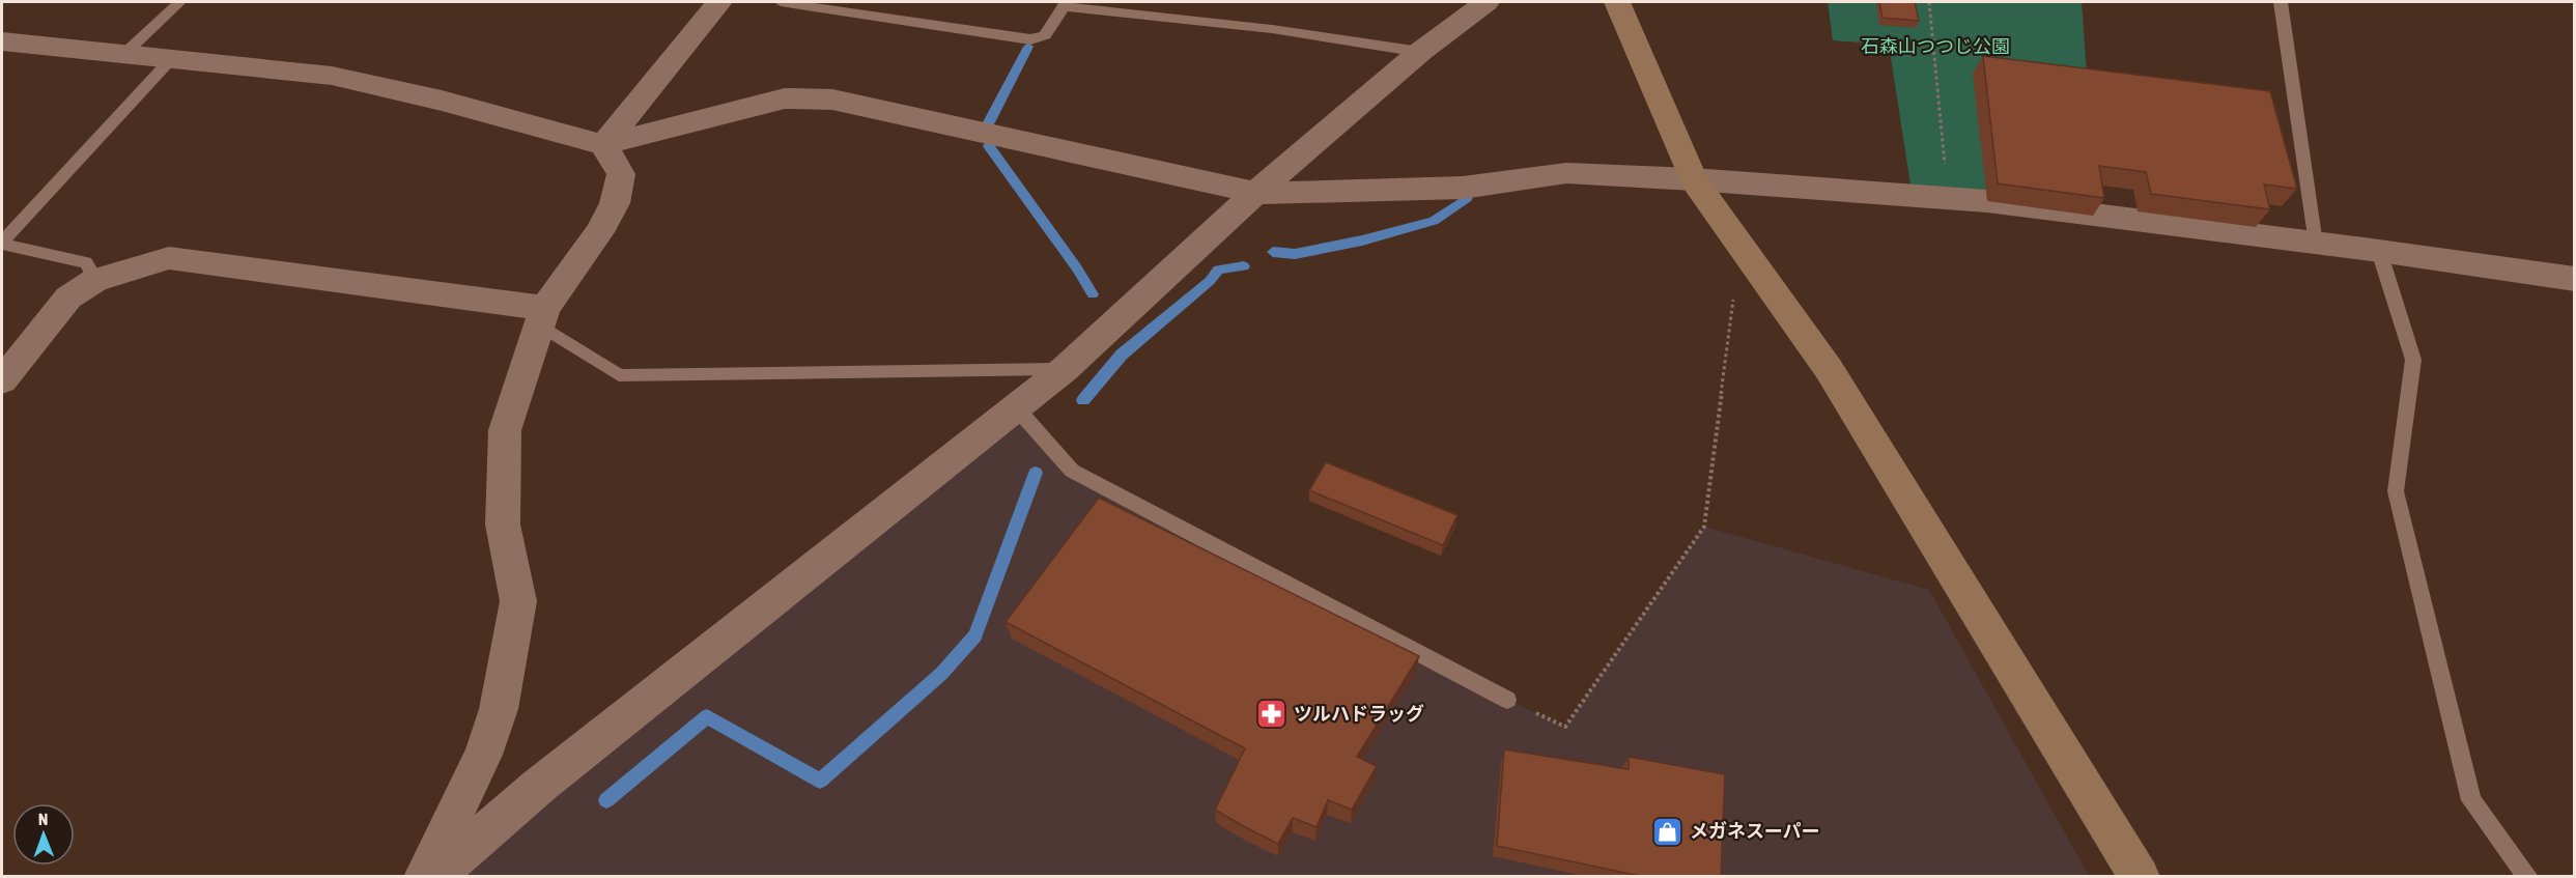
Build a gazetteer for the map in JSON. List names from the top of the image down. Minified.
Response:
{"parks":["石森山つつじ公園"],"places":{"pharmacy":["ツルハドラッグ"],"shop":["メガネスーパー"]},"north":"top"}
